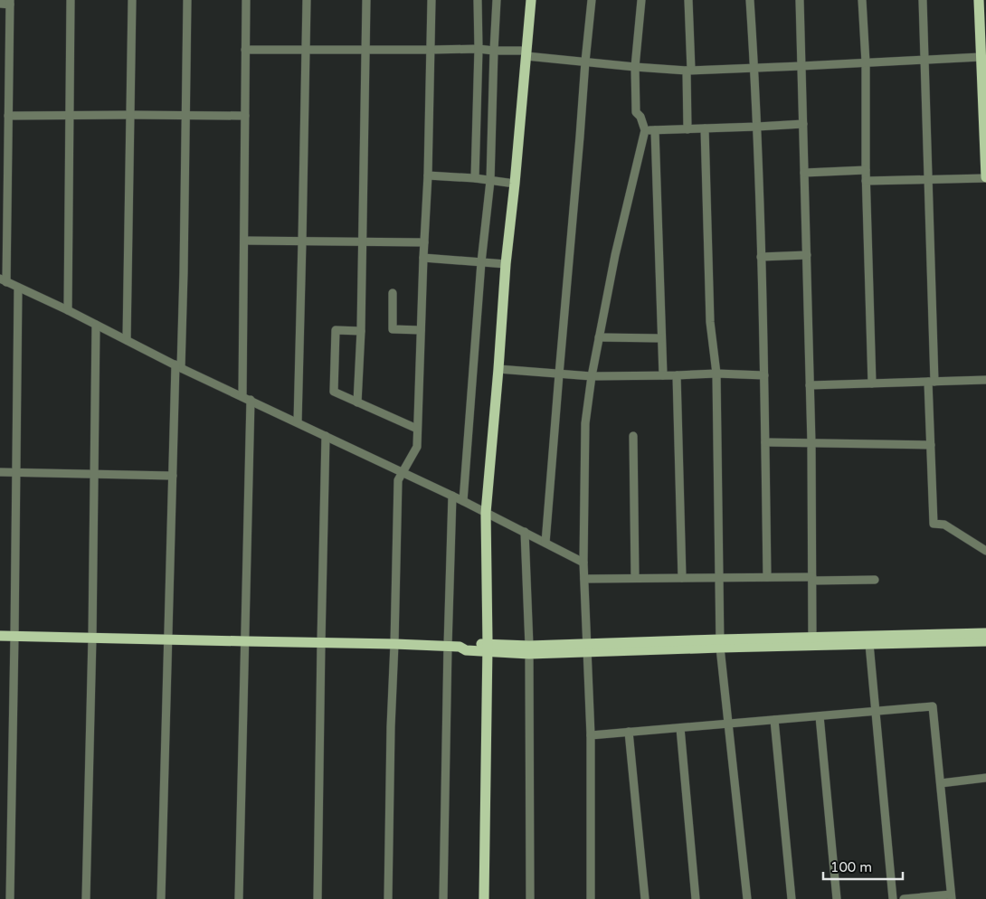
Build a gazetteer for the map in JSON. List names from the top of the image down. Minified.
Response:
{"scale_bar":"100 m"}
